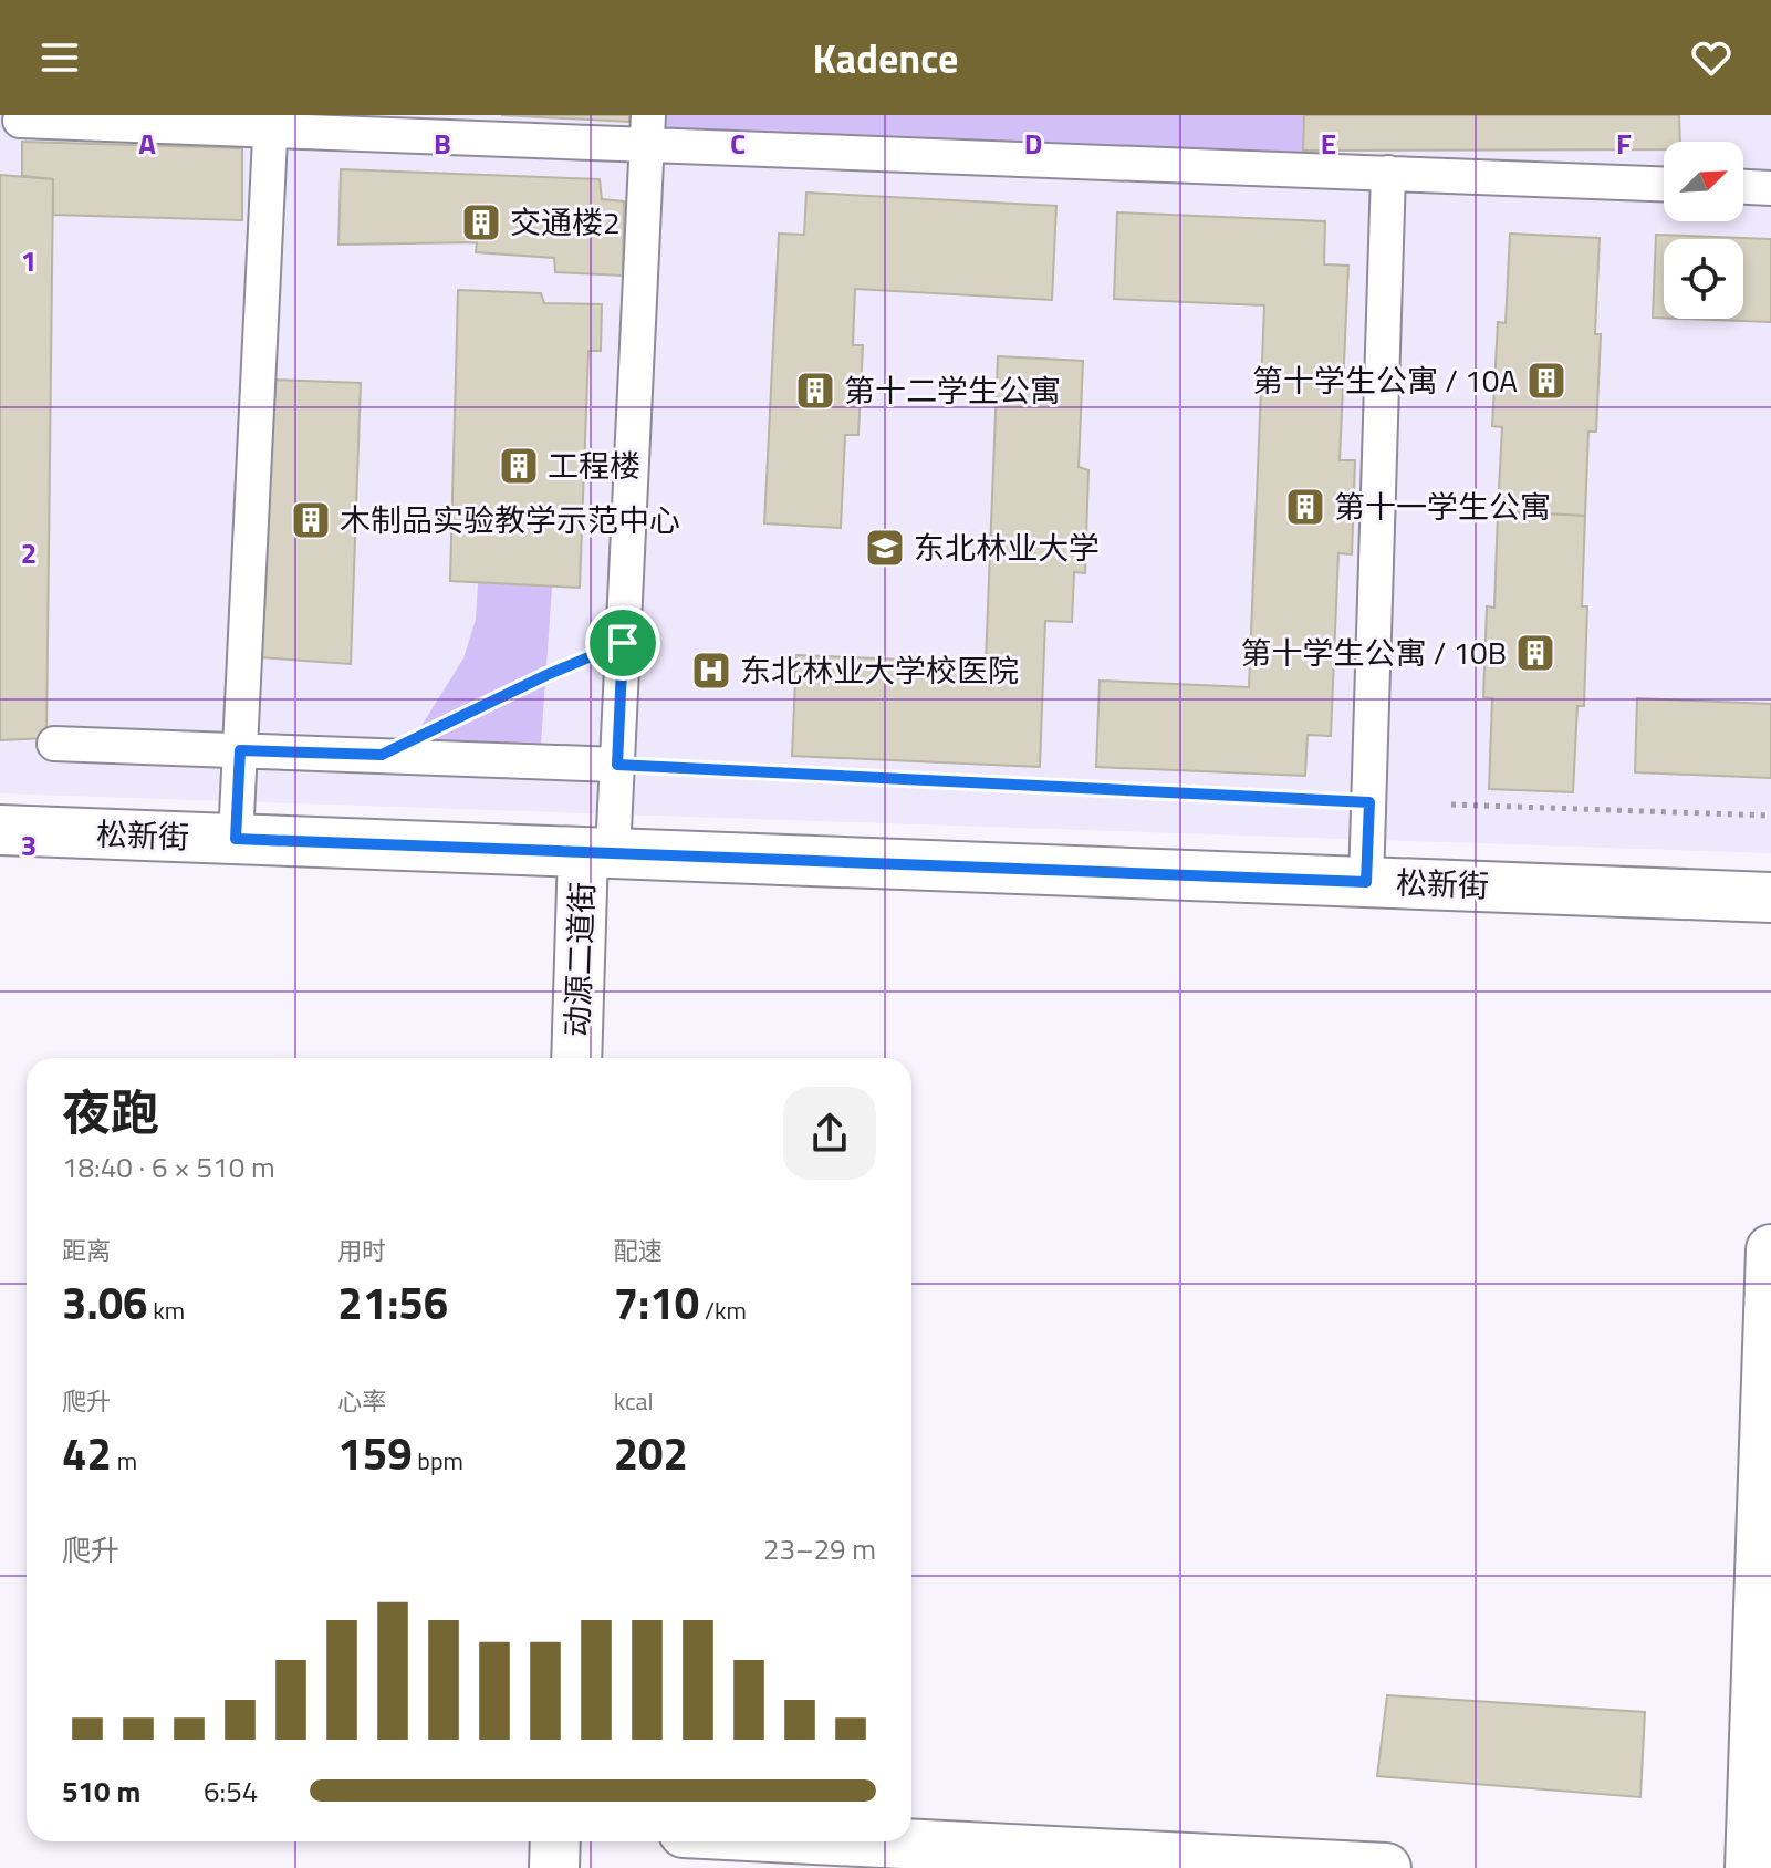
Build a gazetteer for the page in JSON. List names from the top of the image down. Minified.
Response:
{"streets":{"street":["松新街","动源二道街"]},"crossings":[["松新街","动源二道街"]],"places":{"building":["交通楼2","第十学生公寓 / 10A","第十二学生公寓","工程楼","第十一学生公寓","木制品实验教学示范中心","第十学生公寓 / 10B"],"school or university":["东北林业大学"],"hospital":["东北林业大学校医院"]},"north":"top right","page":{"header":"Kadence","heading":["夜跑","18:40 · 6 × 510 m"],"stats":[["距离","3.06 km"],["用时","21:56"],["配速","7:10 /km"],["爬升","42 m"],["心率","159 bpm"],["kcal","202"]],"chart":["爬升","23–29 m"],"list":[{"name":"510 m","note":"6:54"}]},"grid":{"columns":["A","B","C","D","E","F"],"rows":["1","2","3"]}}
